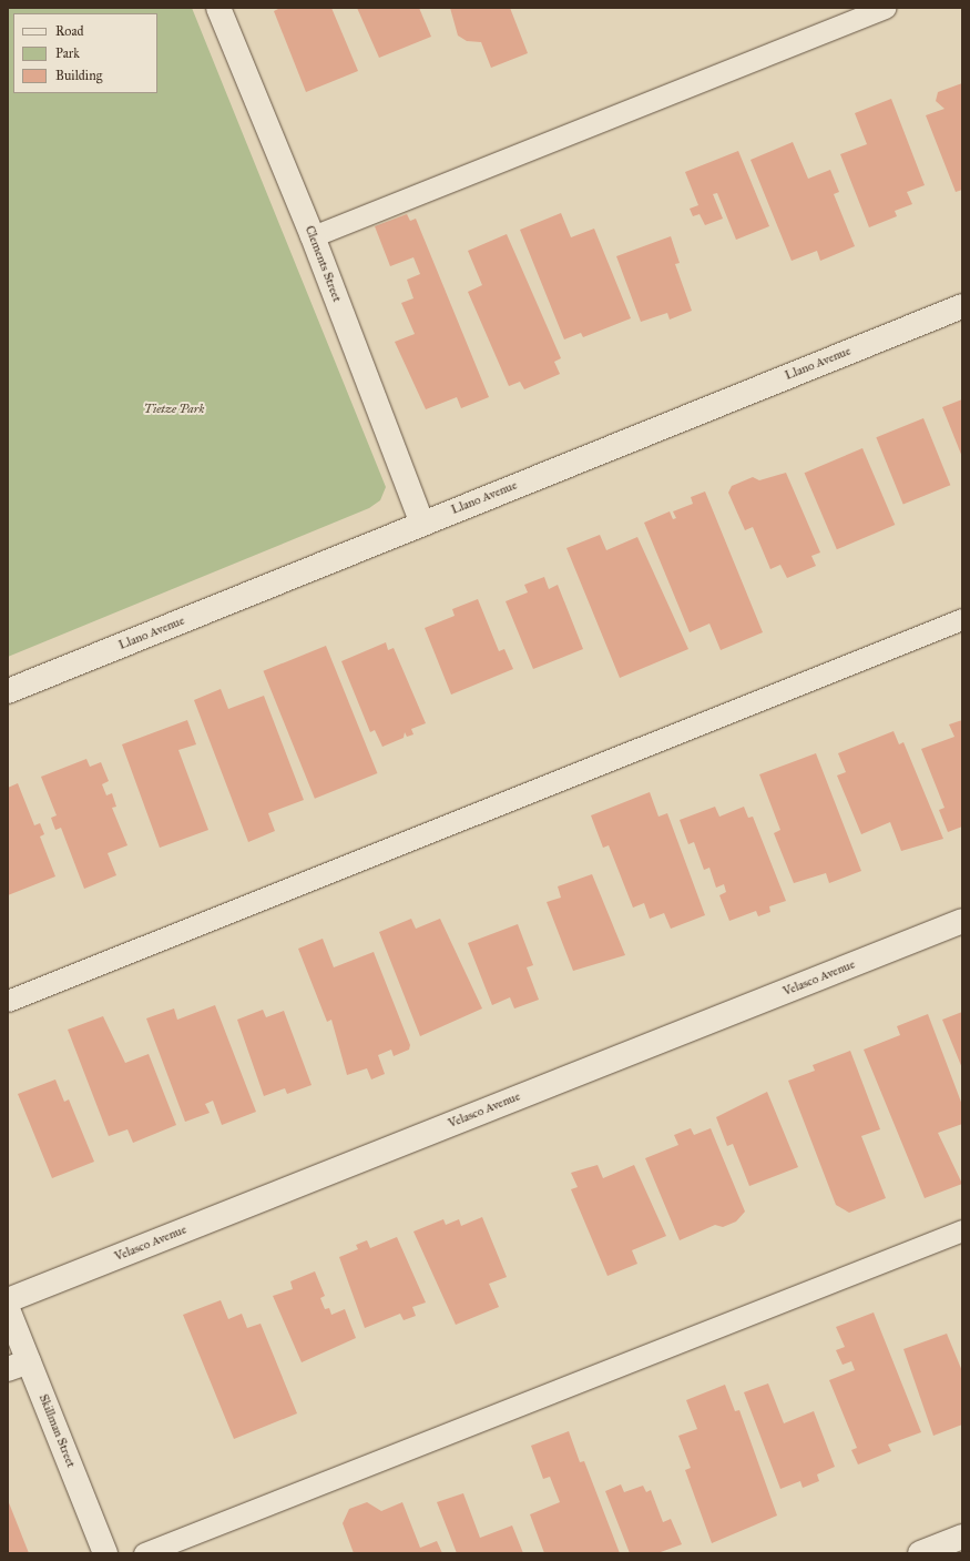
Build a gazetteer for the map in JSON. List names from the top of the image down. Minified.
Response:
{"streets":{"street":["Clements Street","Llano Avenue","Velasco Avenue","Skillman Street"]},"crossings":[["Clements Street","Llano Avenue"]],"parks":["Tietze Park"],"legend":["Road","Park","Building"]}
